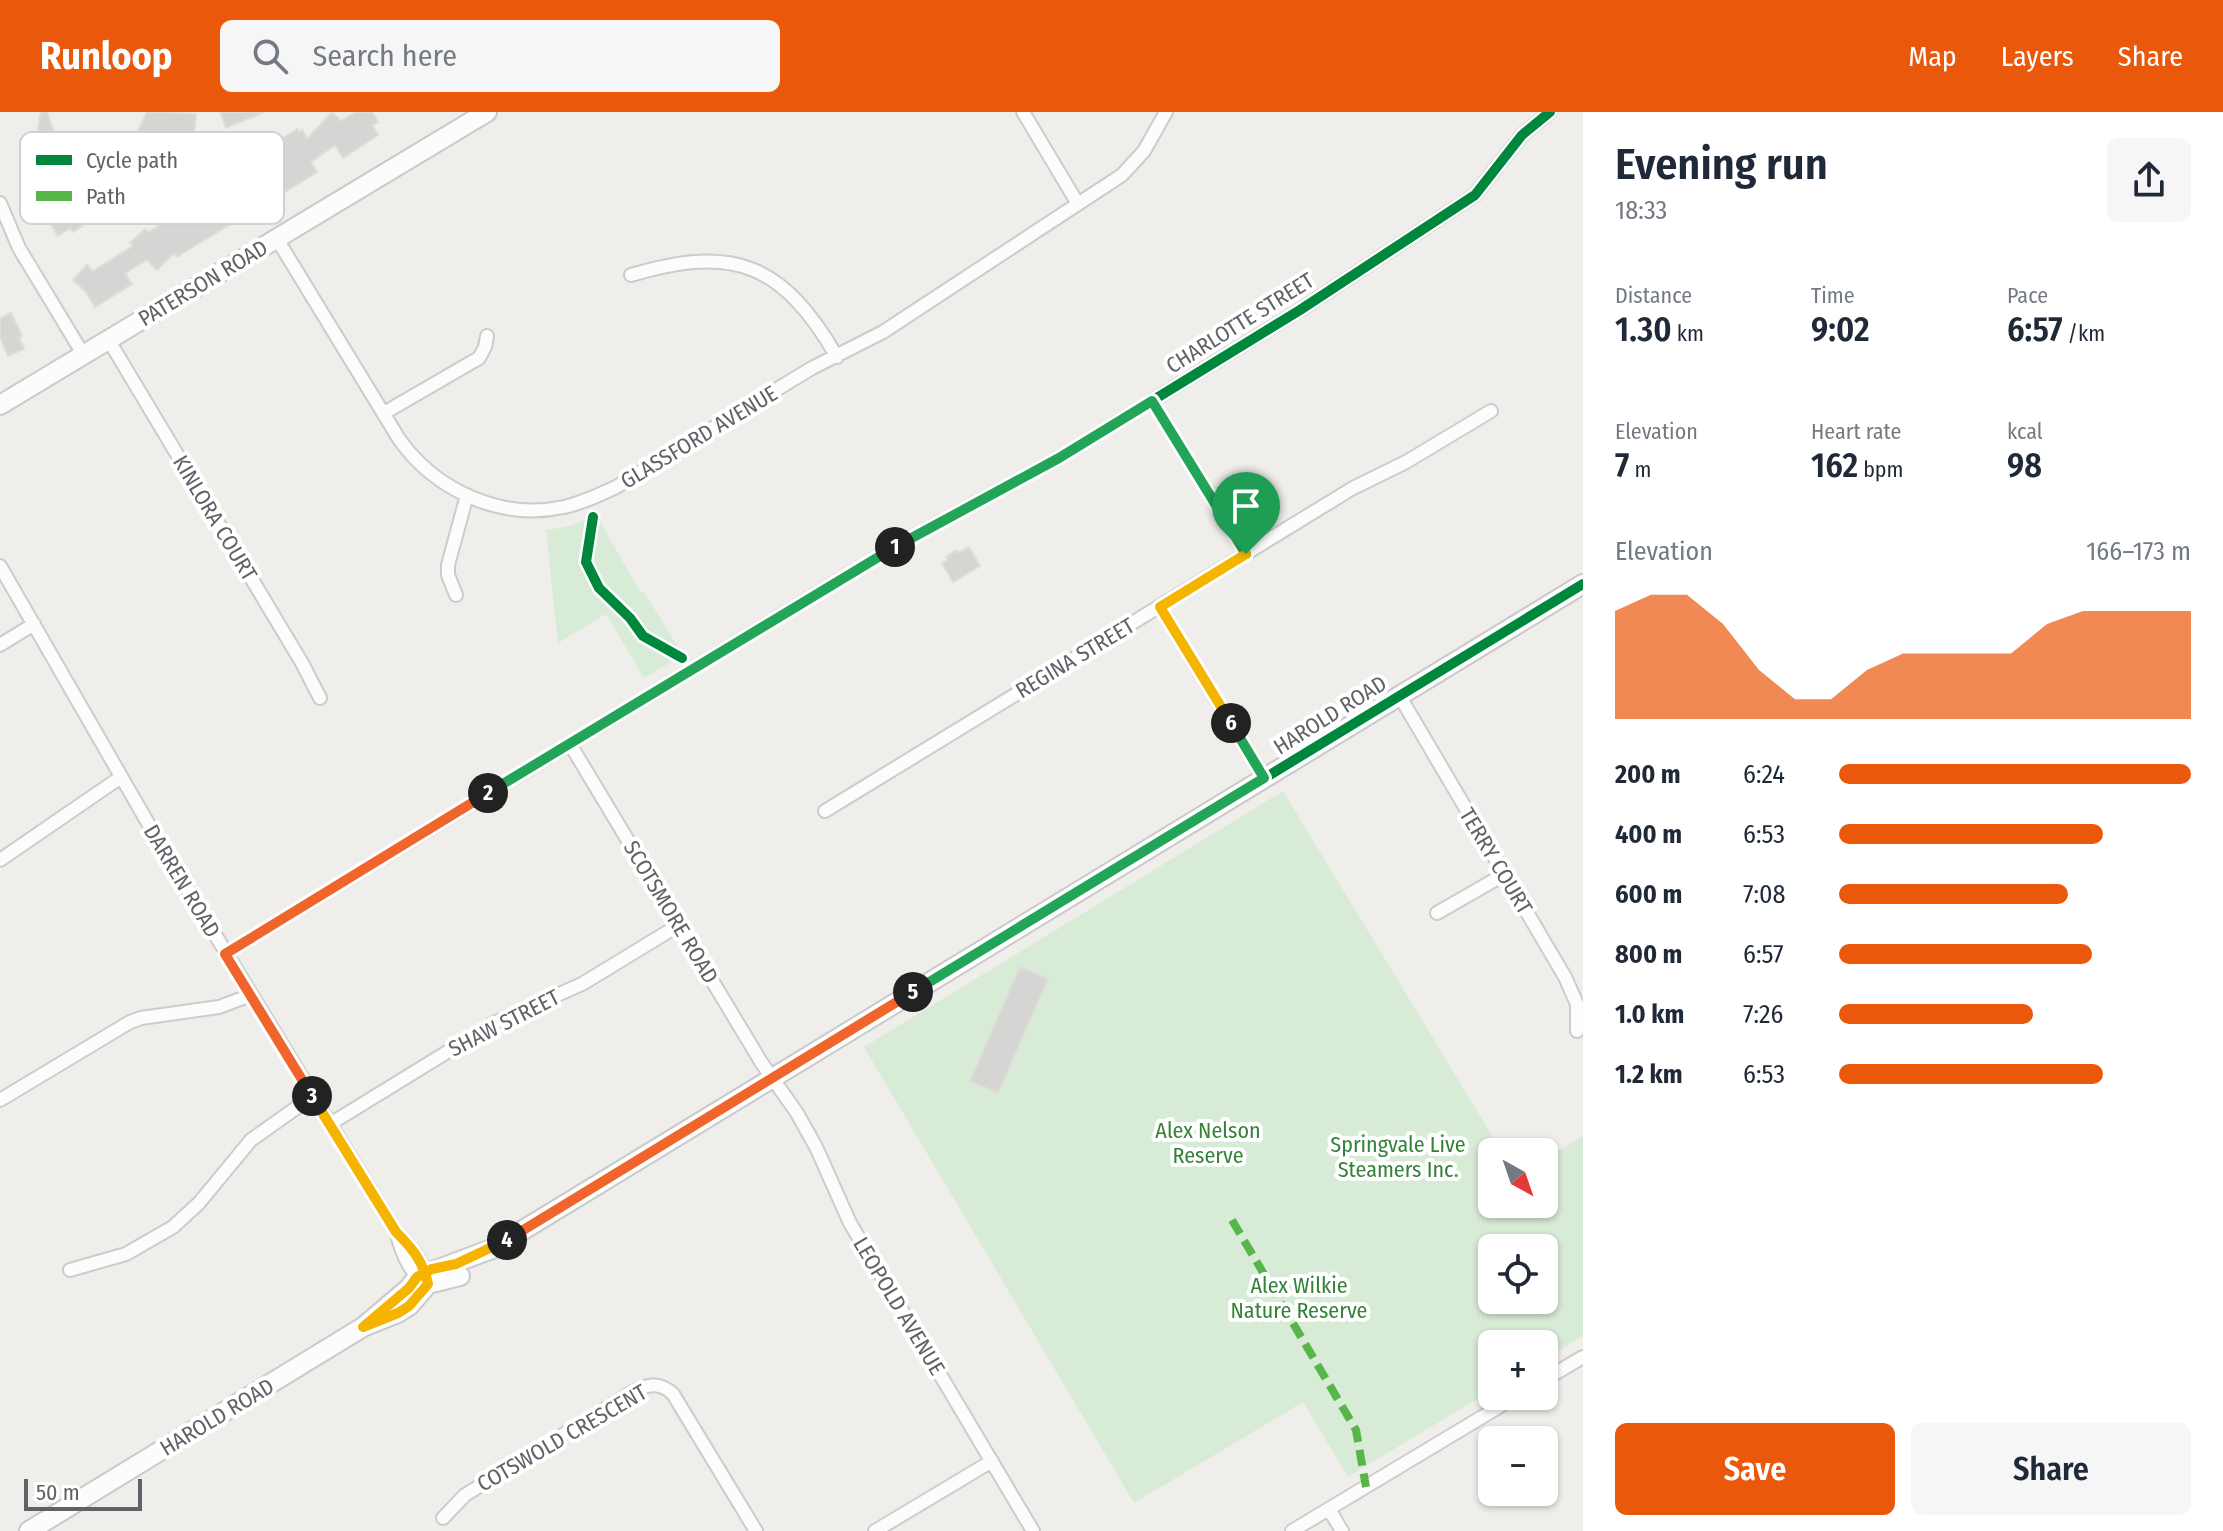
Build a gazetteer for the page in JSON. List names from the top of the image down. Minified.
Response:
{"streets":{"street":["PATERSON ROAD","CHARLOTTE STREET","GLASSFORD AVENUE","KINLORA COURT","REGINA STREET","HAROLD ROAD","TERRY COURT","DARREN ROAD","SCOTSMORE ROAD","SHAW STREET","LEOPOLD AVENUE","COTSWOLD CRESCENT"]},"crossings":[["PATERSON ROAD","GLASSFORD AVENUE"],["PATERSON ROAD","KINLORA COURT"],["CHARLOTTE STREET","DARREN ROAD"],["CHARLOTTE STREET","SCOTSMORE ROAD"],["HAROLD ROAD","TERRY COURT"],["HAROLD ROAD","DARREN ROAD"],["HAROLD ROAD","SCOTSMORE ROAD"],["HAROLD ROAD","LEOPOLD AVENUE"],["DARREN ROAD","SHAW STREET"],["SCOTSMORE ROAD","SHAW STREET"],["SCOTSMORE ROAD","LEOPOLD AVENUE"]],"parks":["Alex Nelson Reserve","Springvale Live Steamers Inc.","Alex Wilkie Nature Reserve"],"legend":["Cycle path","Path"],"scale_bar":"50 m","north":"bottom right","page":{"header":"Runloop","search":"Search here","nav":["Map","Layers","Share"],"heading":["Evening run","18:33"],"stats":[["Distance","1.30 km"],["Time","9:02"],["Pace","6:57 /km"],["Elevation","7 m"],["Heart rate","162 bpm"],["kcal","98"]],"chart":["Elevation","166–173 m"],"pins":["1","6","2","5","3","4"],"list":[{"name":"200 m","note":"6:24"},{"name":"400 m","note":"6:53"},{"name":"600 m","note":"7:08"},{"name":"800 m","note":"6:57"},{"name":"1.0 km","note":"7:26"},{"name":"1.2 km","note":"6:53"}],"map_buttons":["+","−"],"buttons":["Save","Share"],"scale":"50 m"}}
